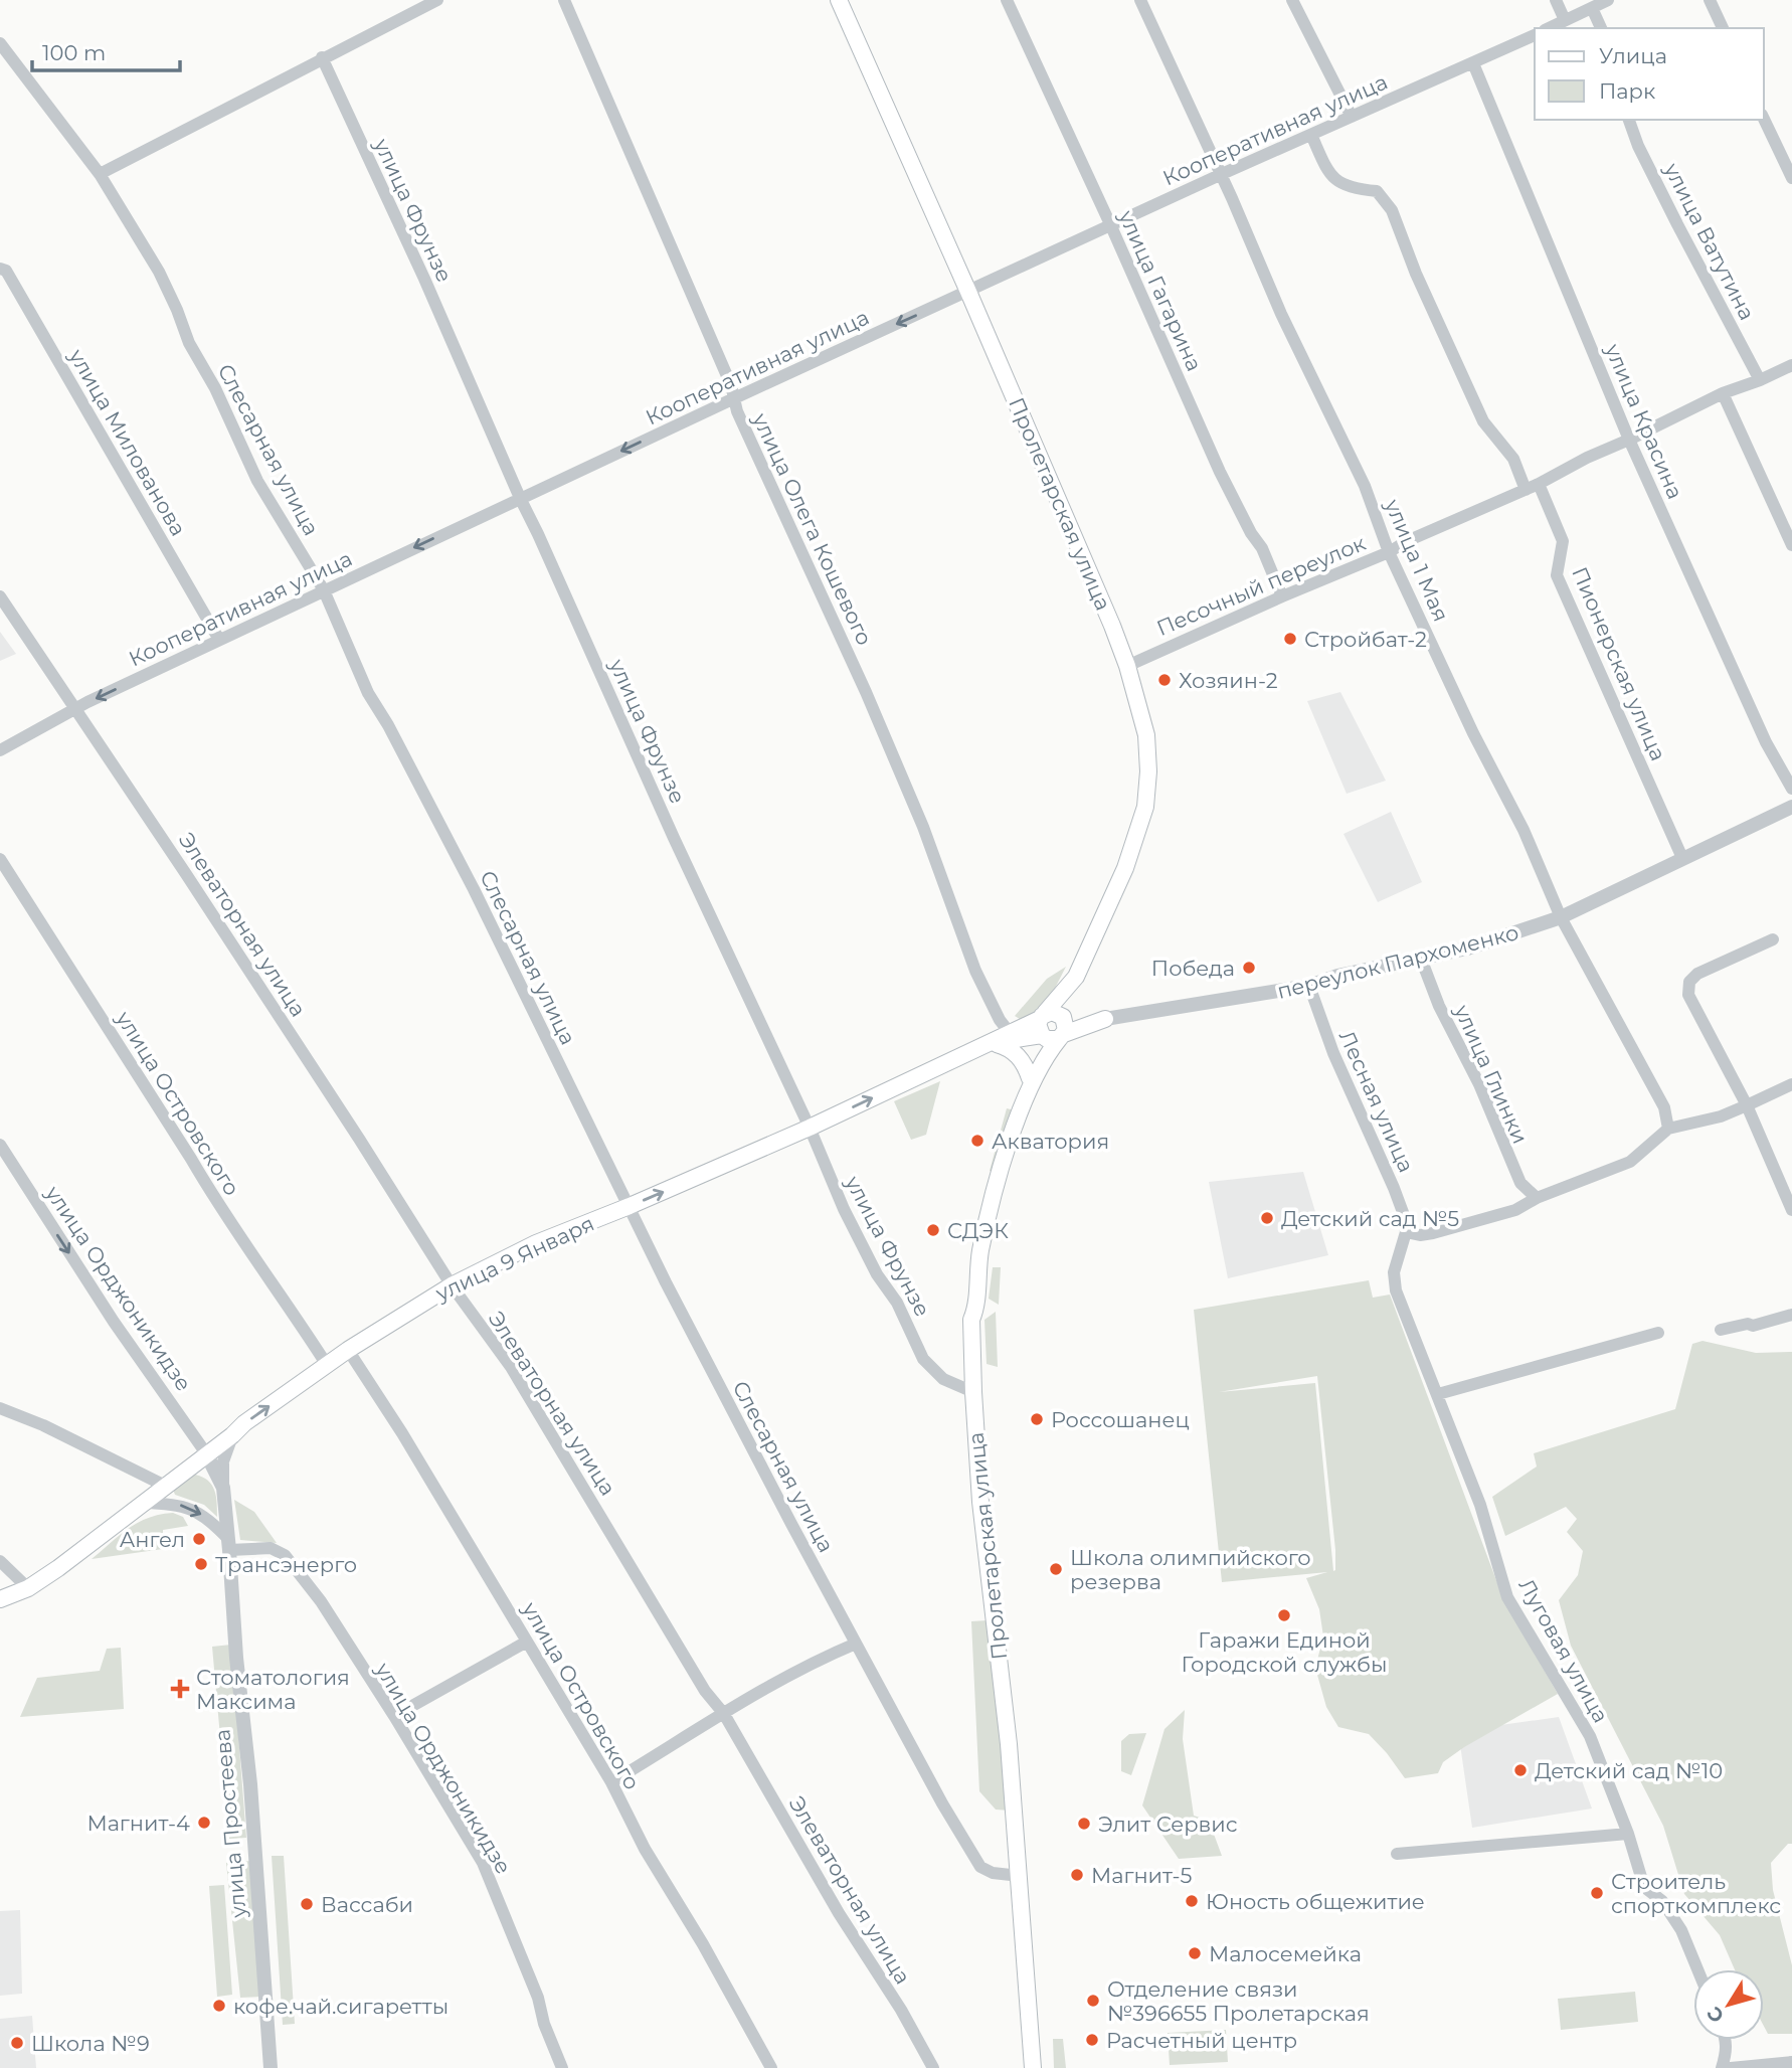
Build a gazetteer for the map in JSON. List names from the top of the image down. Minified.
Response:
{"streets":{"main road":["Пролетарская улица","улица 9 Января"],"street":["Кооперативная улица","улица Фрунзе","улица Ватутина","улица Гагарина","улица Красина","улица Милованова","Слесарная улица","улица Олега Кошевого","улица 1 Мая","Песочный переулок","Пионерская улица","Элеваторная улица","переулок Пархоменко","улица Глинки","Лесная улица","улица Островского","улица Орджоникидзе","Луговая улица","улица Простеева"]},"crossings":[["Кооперативная улица","улица Фрунзе"],["Кооперативная улица","улица Гагарина"],["Кооперативная улица","улица Красина"],["Кооперативная улица","улица Милованова"],["Кооперативная улица","Слесарная улица"],["Кооперативная улица","Пролетарская улица"],["Кооперативная улица","улица Олега Кошевого"],["Кооперативная улица","улица 1 Мая"],["Кооперативная улица","Пионерская улица"],["Кооперативная улица","Элеваторная улица"],["улица Фрунзе","Пролетарская улица"],["улица Фрунзе","улица 9 Января"],["улица Ватутина","Песочный переулок"],["улица Гагарина","Песочный переулок"],["улица Красина","Песочный переулок"],["Слесарная улица","Пролетарская улица"],["Слесарная улица","улица 9 Января"],["Пролетарская улица","Песочный переулок"],["Пролетарская улица","улица 9 Января"],["улица Олега Кошевого","улица 9 Января"],["улица 1 Мая","Песочный переулок"],["улица 1 Мая","переулок Пархоменко"],["Песочный переулок","Пионерская улица"],["Пионерская улица","переулок Пархоменко"],["Элеваторная улица","улица 9 Января"],["переулок Пархоменко","улица Глинки"],["переулок Пархоменко","Лесная улица"],["переулок Пархоменко","улица 9 Января"],["Лесная улица","Луговая улица"],["улица Островского","улица 9 Января"],["улица 9 Января","улица Орджоникидзе"],["улица 9 Января","улица Простеева"],["улица Орджоникидзе","улица Простеева"]],"one_way":["Кооперативная улица","улица 9 Января","улица Орджоникидзе"],"places":{"other":["Стройбат-2","Хозяин-2","Победа","Акватория","Детский сад №5","СДЭК","Россошанец","Ангел","Трансэнерго","Школа олимпийского резерва","Гаражи Единой Городской службы","Детский сад №10","Магнит-4","Элит Сервис","Магнит-5","Строитель спорткомплекс","Юность общежитие","Вассаби","Малосемейка","Отделение связи №396655 Пролетарская","кофе.чай.сигаретты","Расчетный центр","Школа №9"],"health":["Стоматология Максима"]},"legend":["Улица","Парк"],"scale_bar":"100 m","north":"bottom left"}
